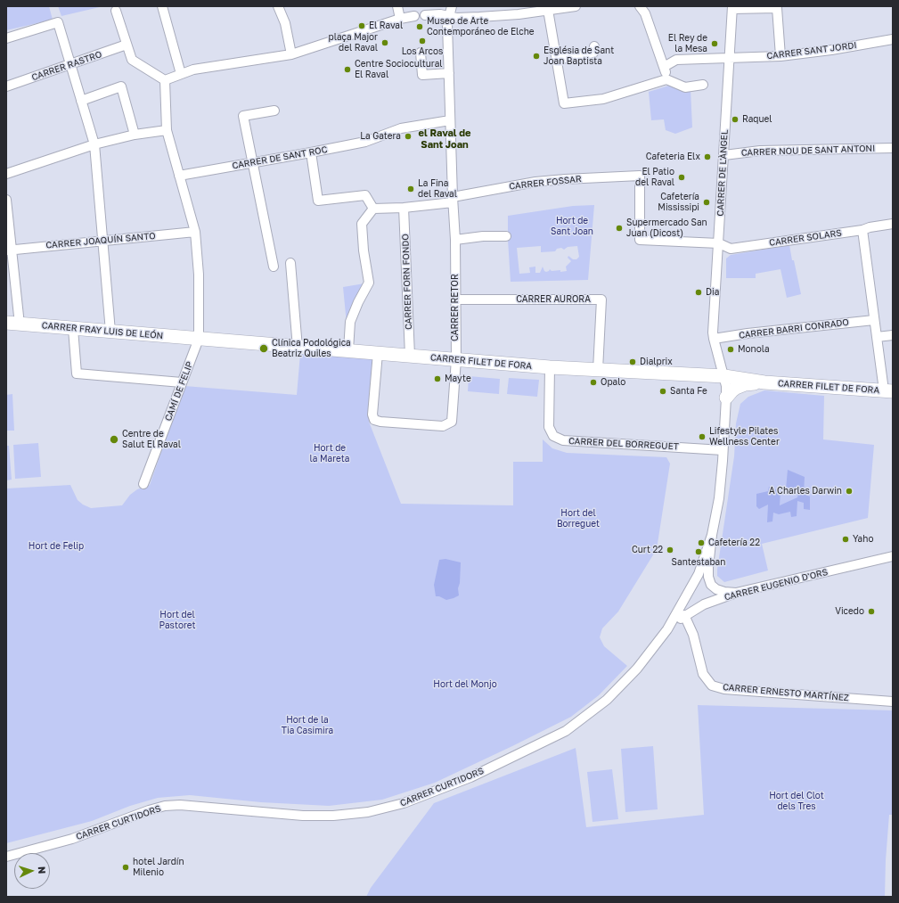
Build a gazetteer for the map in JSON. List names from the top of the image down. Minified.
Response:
{"streets":{"street":["CARRER SANT JORDI","CARRER RASTRO","CARRER NOU DE SANT ANTONI","CARRER DE SANT ROC","CARRER DE L'ÀNGEL","CARRER FOSSAR","CARRER SOLARS","CARRER JOAQUÍN SANTO","CARRER FORN FONDO","CARRER AURORA","CARRER RETOR","CARRER BARRI CONRADO","CARRER FRAY LUIS DE LEÓN","CARRER FILET DE FORA","CAMÍ DE FELIP","CARRER DEL BORREGUET","CARRER EUGENIO D'ORS","CARRER ERNESTO MARTÍNEZ","CARRER CURTIDORS"]},"crossings":[["CARRER SANT JORDI","CARRER DE L'ÀNGEL"],["CARRER NOU DE SANT ANTONI","CARRER DE L'ÀNGEL"],["CARRER DE SANT ROC","CARRER RETOR"],["CARRER DE L'ÀNGEL","CARRER SOLARS"],["CARRER DE L'ÀNGEL","CARRER BARRI CONRADO"],["CARRER DE L'ÀNGEL","CARRER FILET DE FORA"],["CARRER DE L'ÀNGEL","CARRER CURTIDORS"],["CARRER FOSSAR","CARRER SOLARS"],["CARRER FOSSAR","CARRER FORN FONDO"],["CARRER FOSSAR","CARRER RETOR"],["CARRER FORN FONDO","CARRER FILET DE FORA"],["CARRER AURORA","CARRER RETOR"],["CARRER AURORA","CARRER FILET DE FORA"],["CARRER RETOR","CARRER FILET DE FORA"],["CARRER FRAY LUIS DE LEÓN","CARRER FILET DE FORA"],["CARRER FRAY LUIS DE LEÓN","CAMÍ DE FELIP"],["CARRER FILET DE FORA","CAMÍ DE FELIP"],["CARRER FILET DE FORA","CARRER DEL BORREGUET"],["CARRER FILET DE FORA","CARRER CURTIDORS"],["CARRER DEL BORREGUET","CARRER CURTIDORS"],["CARRER EUGENIO D'ORS","CARRER ERNESTO MARTÍNEZ"],["CARRER EUGENIO D'ORS","CARRER CURTIDORS"]],"districts":["el Raval de Sant Joan"],"parks":["Hort de Sant Joan","Hort de la Mareta","Hort del Borreguet","Hort de Felip","Hort del Pastoret","Hort del Monjo","Hort de la Tia Casimira","Hort del Clot dels Tres"],"places":["El Raval","Museo de Arte Contemporáneo de Elche","Los Arcos","plaça Major del Raval","El Rey de la Mesa","Església de Sant Joan Baptista","Centre Sociocultural El Raval","Raquel","La Gatera","Cafeteria Elx","El Patio del Raval","La Fina del Raval","Cafetería Mississipi","Supermercado San Juan (Dicost)","Dia","Clínica Podológica Beatriz Quiles","Monola","Dialprix","Mayte","Opalo","Santa Fe","Lifestyle Pilates Wellness Center","Centre de Salut El Raval","A Charles Darwin","Yaho","Cafetería 22","Curt 22","Santestaban","Vicedo","hotel Jardín Milenio"],"north":"right"}
